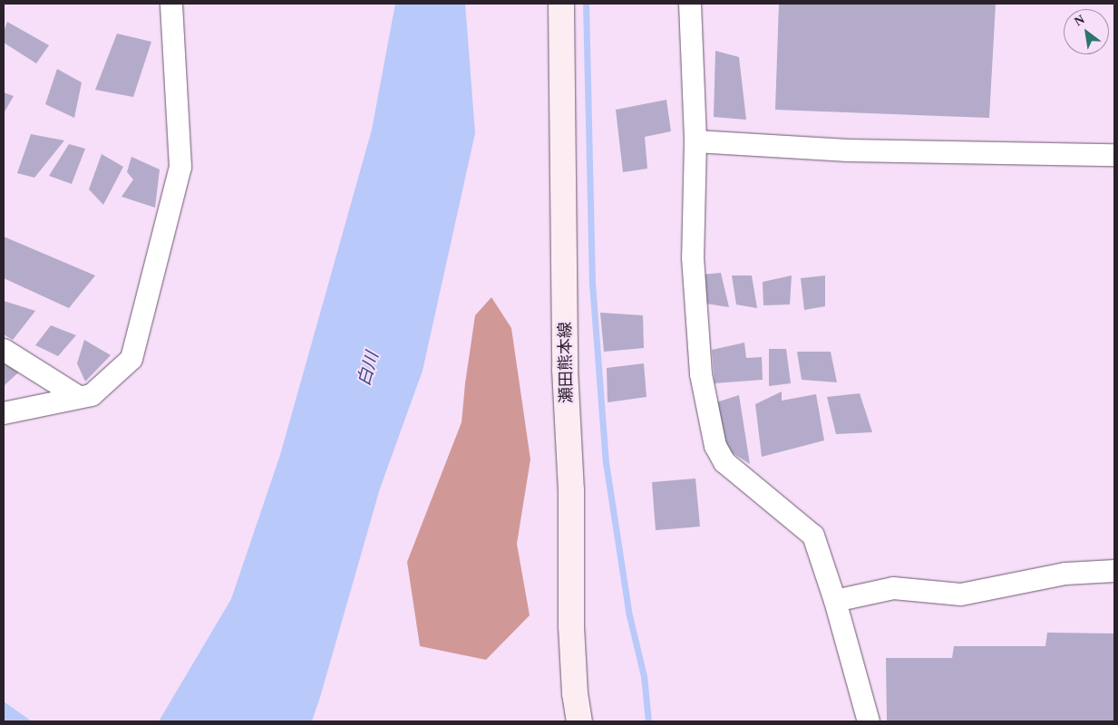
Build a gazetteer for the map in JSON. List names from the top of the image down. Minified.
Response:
{"streets":{"main road":["瀬田熊本線"]},"water":["白川"],"north":"top left"}
